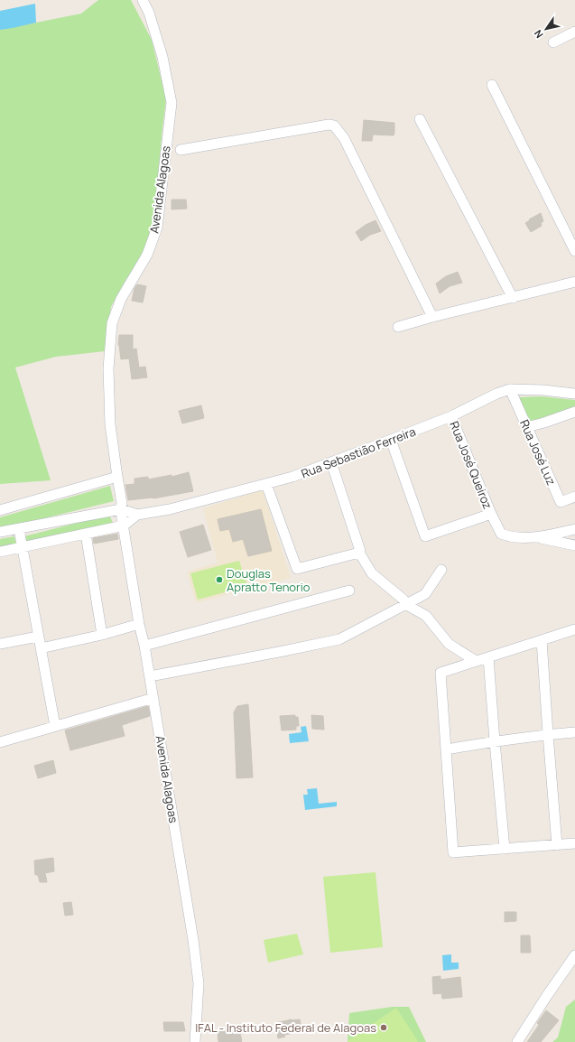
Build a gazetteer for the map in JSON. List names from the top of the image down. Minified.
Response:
{"streets":{"street":["Avenida Alagoas","Rua Sebastião Ferreira","Rua José Luz","Rua José Queiroz"]},"crossings":[["Avenida Alagoas","Rua Sebastião Ferreira"],["Rua Sebastião Ferreira","Rua José Luz"],["Rua Sebastião Ferreira","Rua José Queiroz"]],"places":["Douglas Apratto Tenorio","IFAL - Instituto Federal de Alagoas"],"north":"bottom left"}
